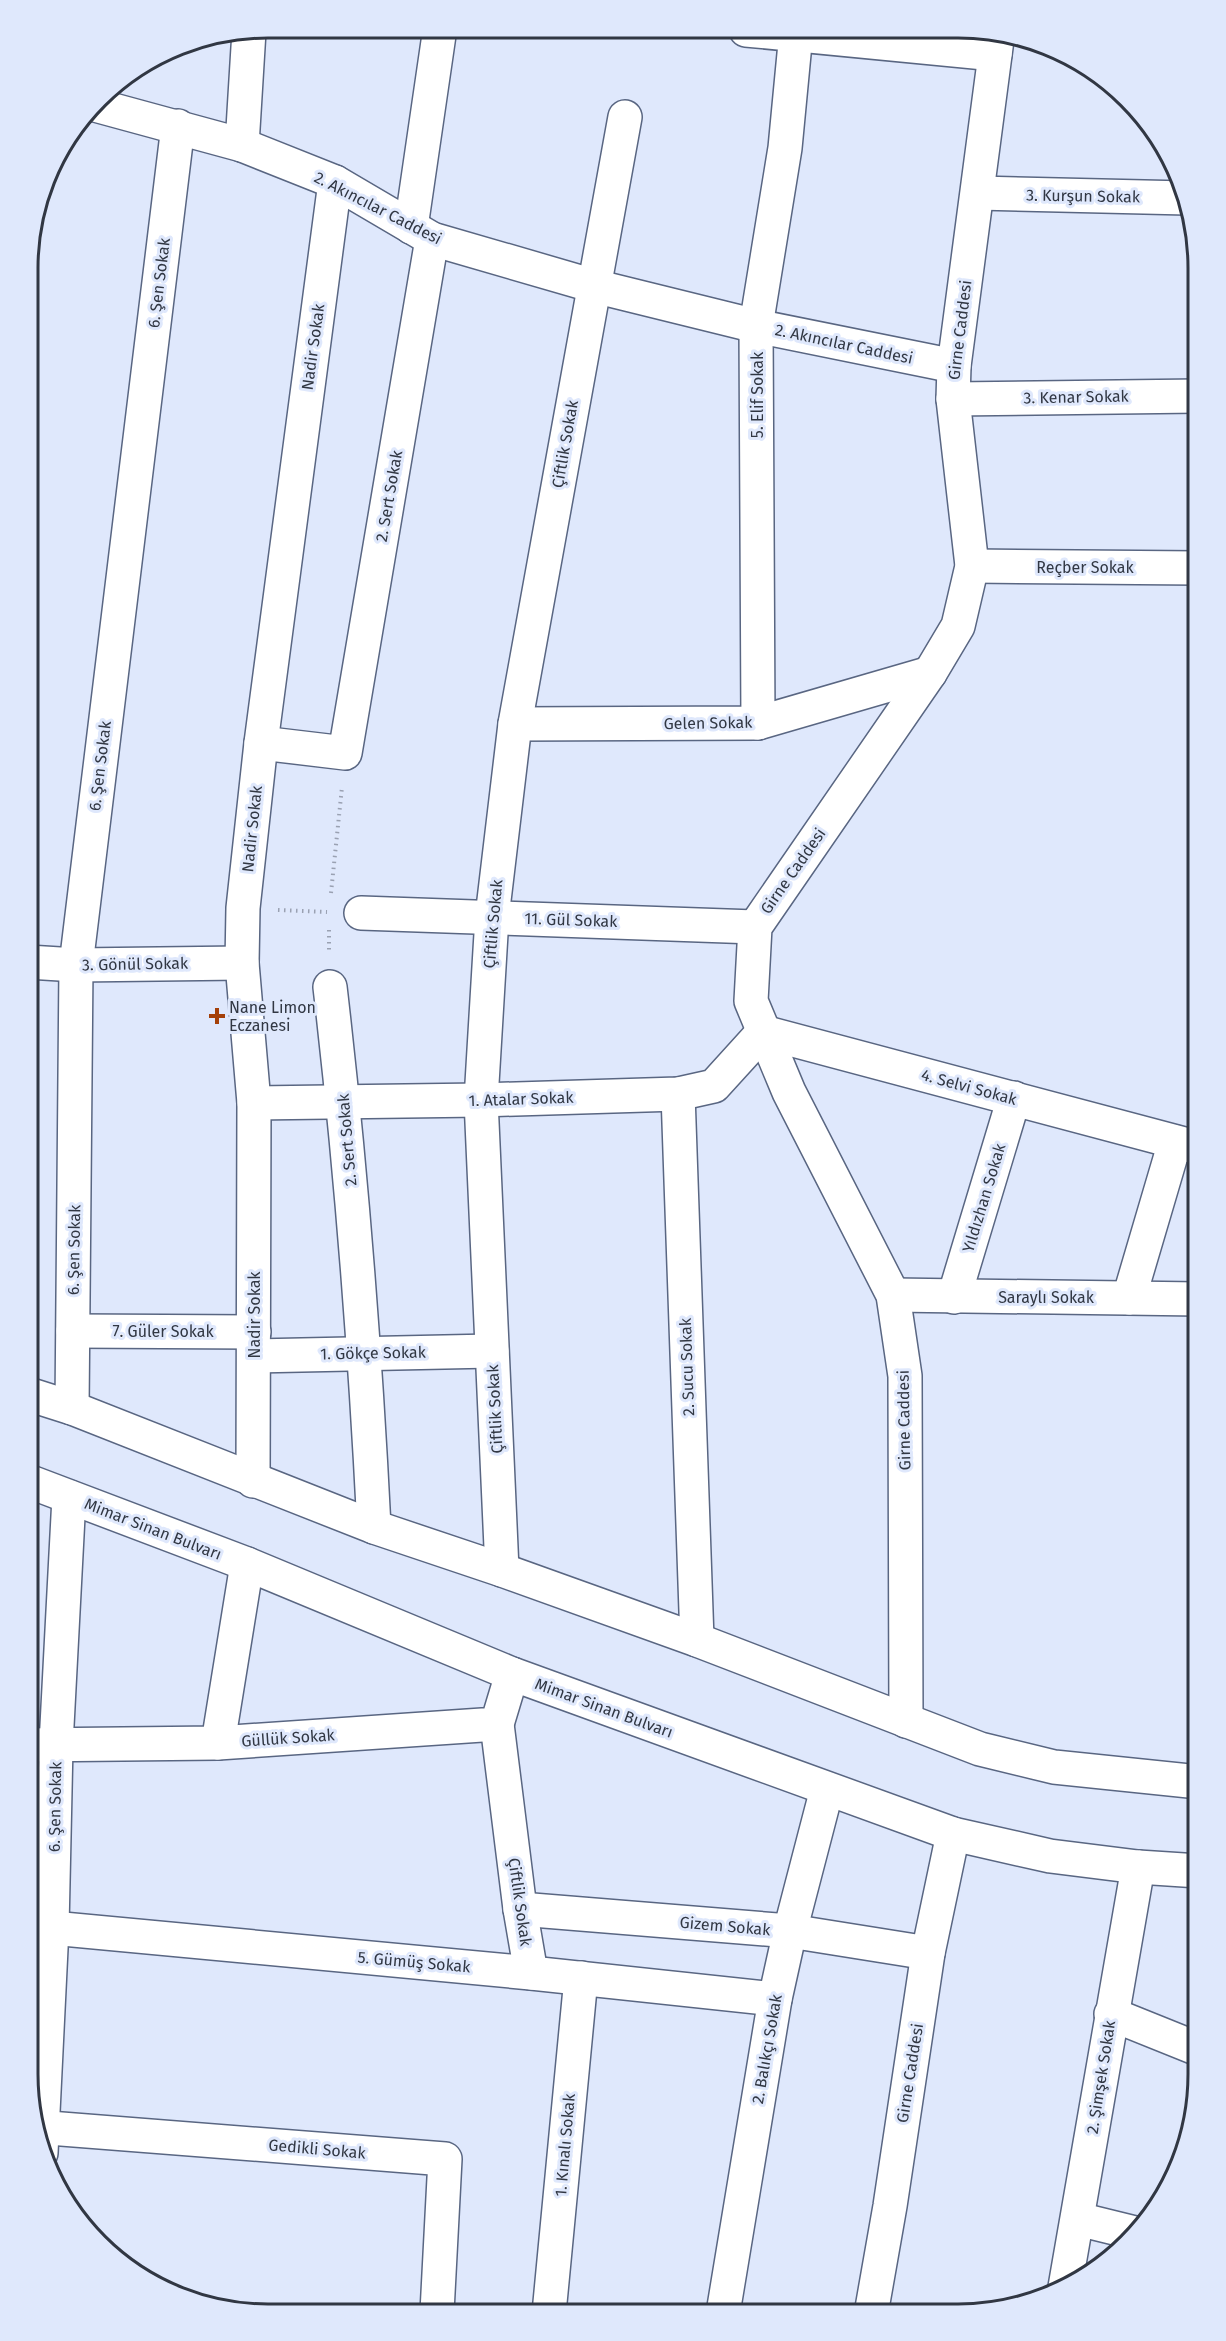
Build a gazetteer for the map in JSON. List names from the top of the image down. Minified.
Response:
{"streets":{"street":["3. Kurşun Sokak","2. Akıncılar Caddesi","6. Şen Sokak","Girne Caddesi","Nadir Sokak","5. Elif Sokak","3. Kenar Sokak","Çiftlik Sokak","2. Sert Sokak","Reçber Sokak","Gelen Sokak","11. Gül Sokak","3. Gönül Sokak","4. Selvi Sokak","1. Atalar Sokak","Yıldızhan Sokak","Saraylı Sokak","7. Güler Sokak","1. Gökçe Sokak","2. Sucu Sokak","Mimar Sinan Bulvarı","Güllük Sokak","Gizem Sokak","5. Gümüş Sokak","2. Balıkçı Sokak","2. Şimşek Sokak","1. Kınalı Sokak","Gedikli Sokak"]},"crossings":[["3. Kurşun Sokak","Girne Caddesi"],["2. Akıncılar Caddesi","6. Şen Sokak"],["2. Akıncılar Caddesi","Girne Caddesi"],["2. Akıncılar Caddesi","Nadir Sokak"],["2. Akıncılar Caddesi","5. Elif Sokak"],["2. Akıncılar Caddesi","Çiftlik Sokak"],["2. Akıncılar Caddesi","2. Sert Sokak"],["6. Şen Sokak","3. Gönül Sokak"],["6. Şen Sokak","7. Güler Sokak"],["6. Şen Sokak","Mimar Sinan Bulvarı"],["6. Şen Sokak","Güllük Sokak"],["6. Şen Sokak","5. Gümüş Sokak"],["Girne Caddesi","3. Kenar Sokak"],["Girne Caddesi","Reçber Sokak"],["Girne Caddesi","Gelen Sokak"],["Girne Caddesi","11. Gül Sokak"],["Girne Caddesi","4. Selvi Sokak"],["Girne Caddesi","1. Atalar Sokak"],["Girne Caddesi","Saraylı Sokak"],["Girne Caddesi","Mimar Sinan Bulvarı"],["Girne Caddesi","Gizem Sokak"],["Nadir Sokak","3. Gönül Sokak"],["Nadir Sokak","1. Atalar Sokak"],["Nadir Sokak","7. Güler Sokak"],["Nadir Sokak","1. Gökçe Sokak"],["5. Elif Sokak","Gelen Sokak"],["Çiftlik Sokak","Gelen Sokak"],["Çiftlik Sokak","11. Gül Sokak"],["Çiftlik Sokak","1. Atalar Sokak"],["Çiftlik Sokak","1. Gökçe Sokak"],["Çiftlik Sokak","Güllük Sokak"],["Çiftlik Sokak","Gizem Sokak"],["Çiftlik Sokak","5. Gümüş Sokak"],["2. Sert Sokak","1. Atalar Sokak"],["2. Sert Sokak","1. Gökçe Sokak"],["4. Selvi Sokak","1. Atalar Sokak"],["4. Selvi Sokak","Yıldızhan Sokak"],["4. Selvi Sokak","Saraylı Sokak"],["1. Atalar Sokak","2. Sucu Sokak"],["Yıldızhan Sokak","Saraylı Sokak"],["7. Güler Sokak","1. Gökçe Sokak"],["Mimar Sinan Bulvarı","2. Balıkçı Sokak"],["Mimar Sinan Bulvarı","2. Şimşek Sokak"],["Gizem Sokak","2. Balıkçı Sokak"],["5. Gümüş Sokak","2. Balıkçı Sokak"],["5. Gümüş Sokak","1. Kınalı Sokak"]],"places":{"health":["Nane Limon Eczanesi"]}}
